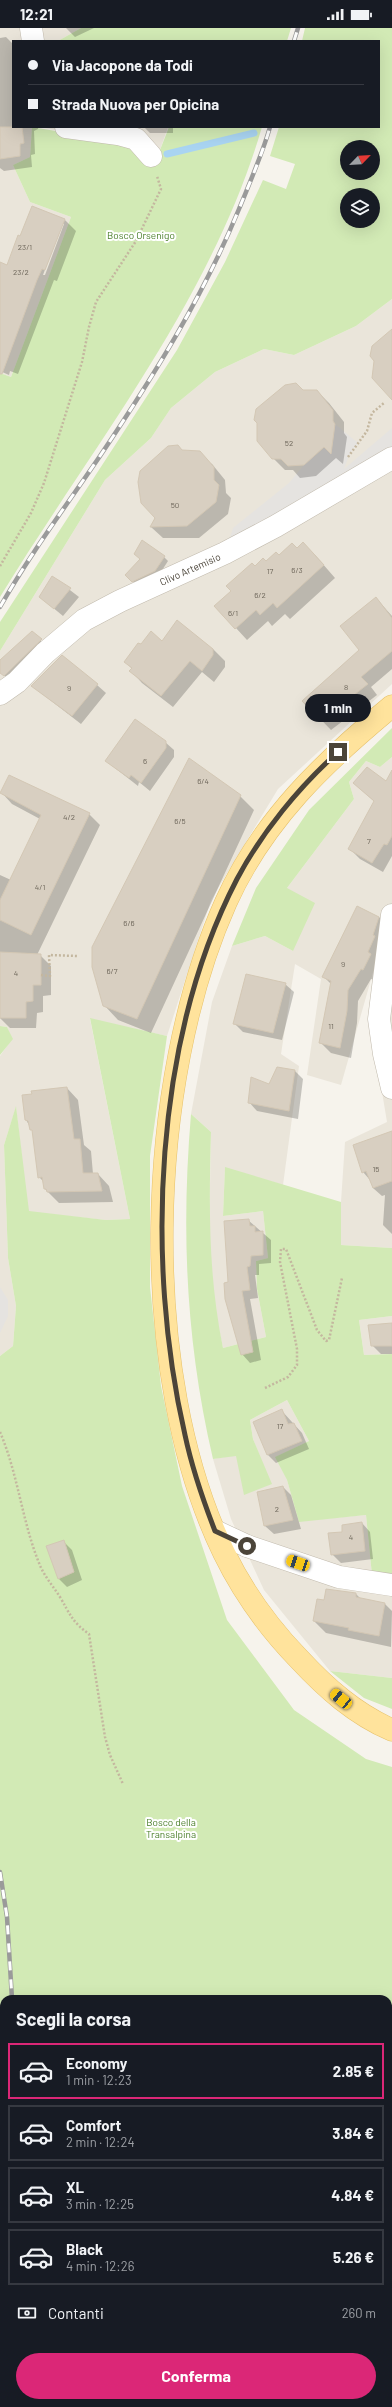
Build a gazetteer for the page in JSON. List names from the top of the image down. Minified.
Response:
{"streets":{"street":["Clivo Artemisio"]},"parks":["Bosco Orsenigo","Bosco della Transalpina"],"house_numbers":["23/1","23/2","52","50","6/3","17","6/2","6/1","8","9","6","6/4","4/2","6/5","7","4/1","6/6","9","6/7","4","11","15","17","2","4"],"north":"top right","page":{"status":"12:21","banner":["Via Jacopone da Todi","Strada Nuova per Opicina"],"bubble":"1 min","heading":"Scegli la corsa","list":[{"name":"Economy","note":"1 min · 12:23","value":"2.85 €"},{"name":"Comfort","note":"2 min · 12:24","value":"3.84 €"},{"name":"XL","note":"3 min · 12:25","value":"4.84 €"},{"name":"Black","note":"4 min · 12:26","value":"5.26 €"}],"pay":["Contanti","260 m"],"buttons":"Conferma"}}
